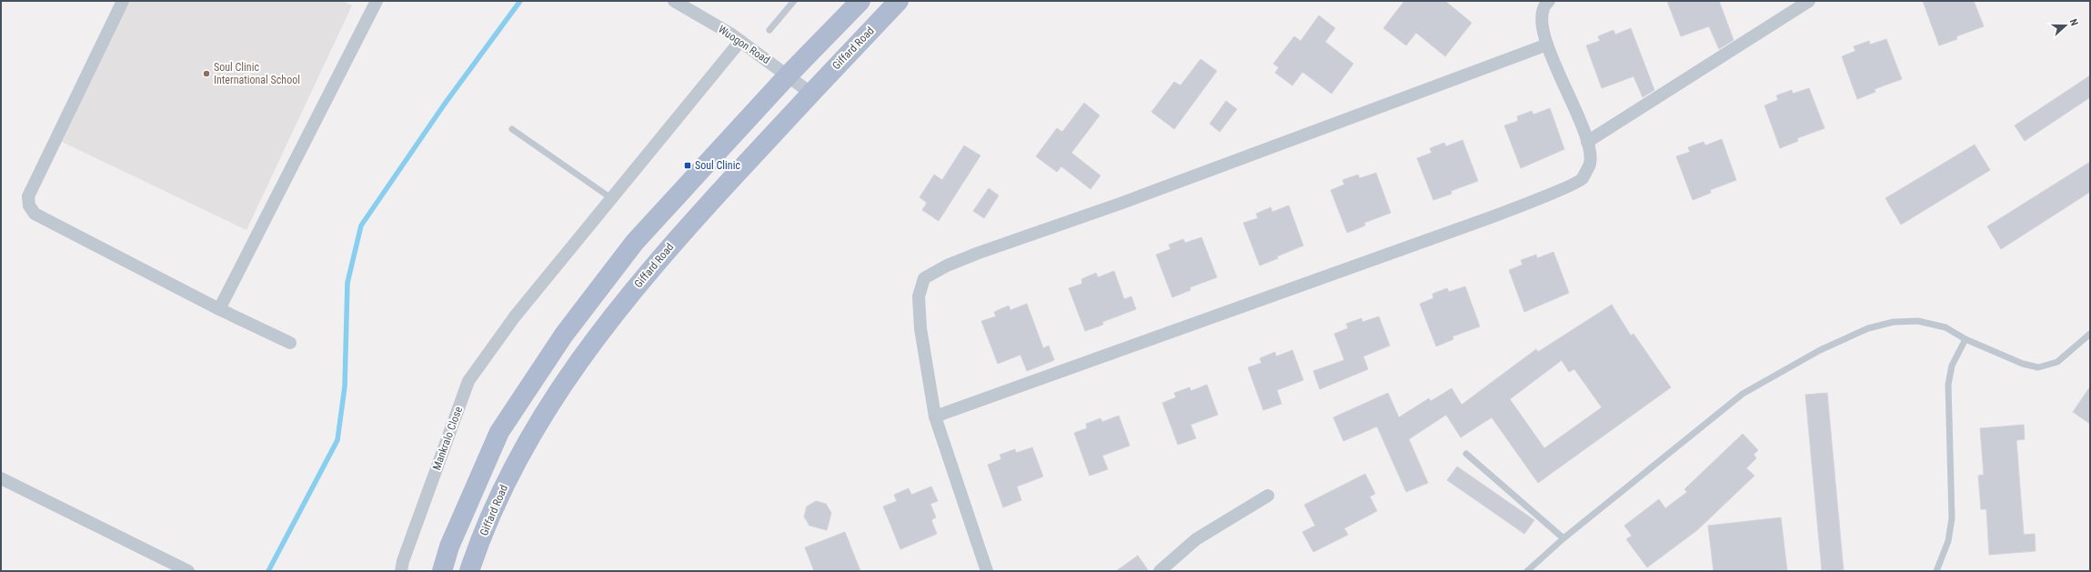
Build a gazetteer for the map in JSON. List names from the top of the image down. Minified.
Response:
{"streets":{"main road":["Giffard Road"],"street":["Wuogon Road","Mankralo Close"]},"crossings":[["Wuogon Road","Giffard Road"],["Wuogon Road","Mankralo Close"]],"places":{"other":["Soul Clinic International School"],"transit":["Soul Clinic"]},"north":"right"}
